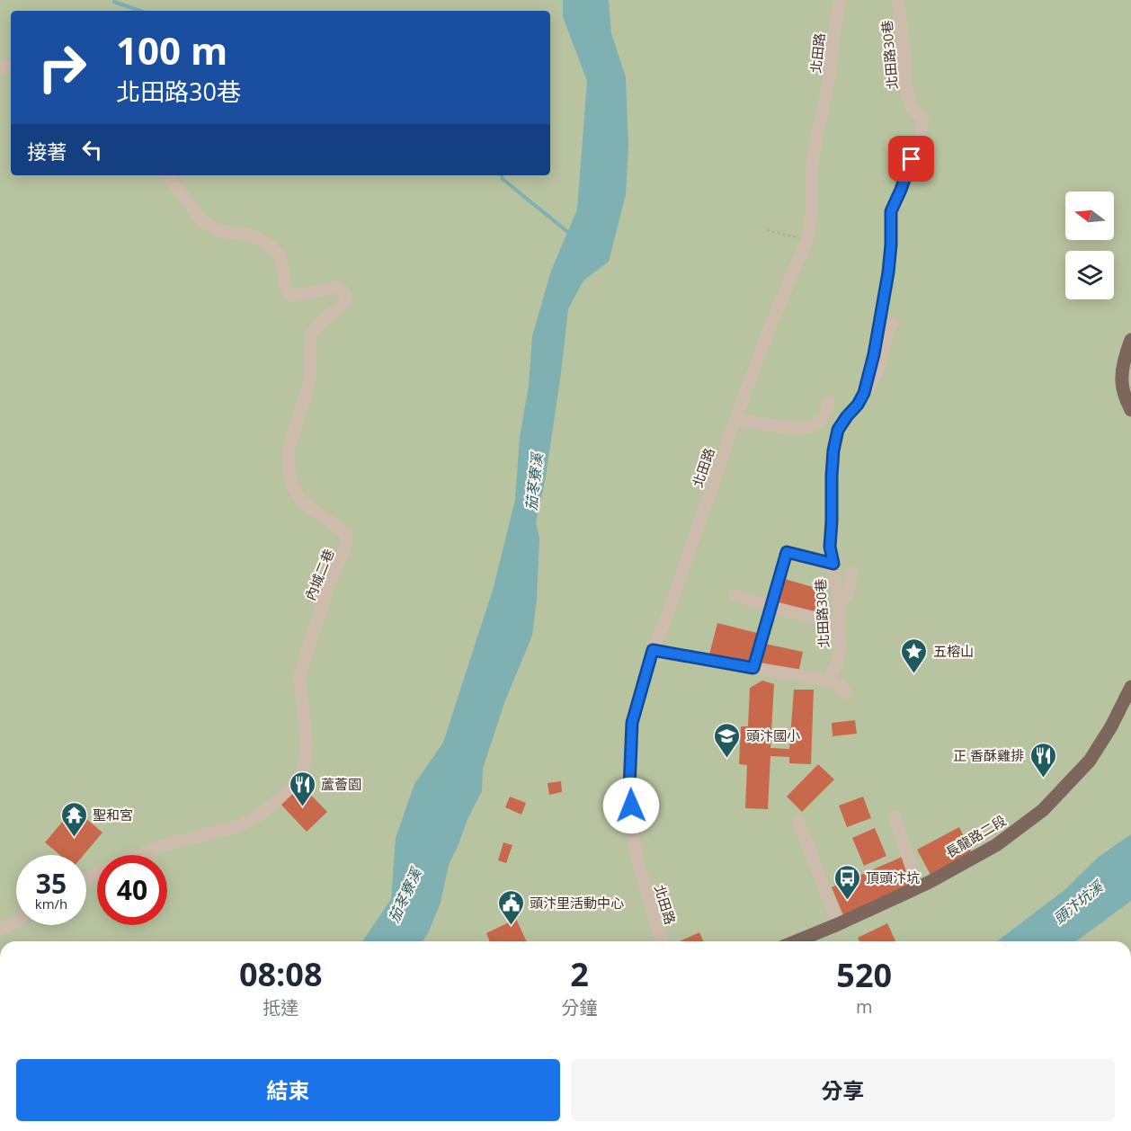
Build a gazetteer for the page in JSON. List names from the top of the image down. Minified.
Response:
{"streets":{"main road":["長龍路二段"],"street":["北田路","北田路30巷","內城二巷"]},"water":["茄苳寮溪","頭汴坑溪"],"places":{"place":["五榕山"],"school or university":["頭汴國小"],"restaurant":["正 香酥雞排","蘆薈園"],"temple":["聖和宮"],"bus stop":["頂頭汴坑"],"public building":["頭汴里活動中心"]},"north":"left","page":{"turn":["100 m","北田路30巷"],"then":"接著","speed":"35 km/h","limit":"40","eta":["08:08","抵達","2","分鐘","520","m"],"buttons":["結束","分享"]}}
